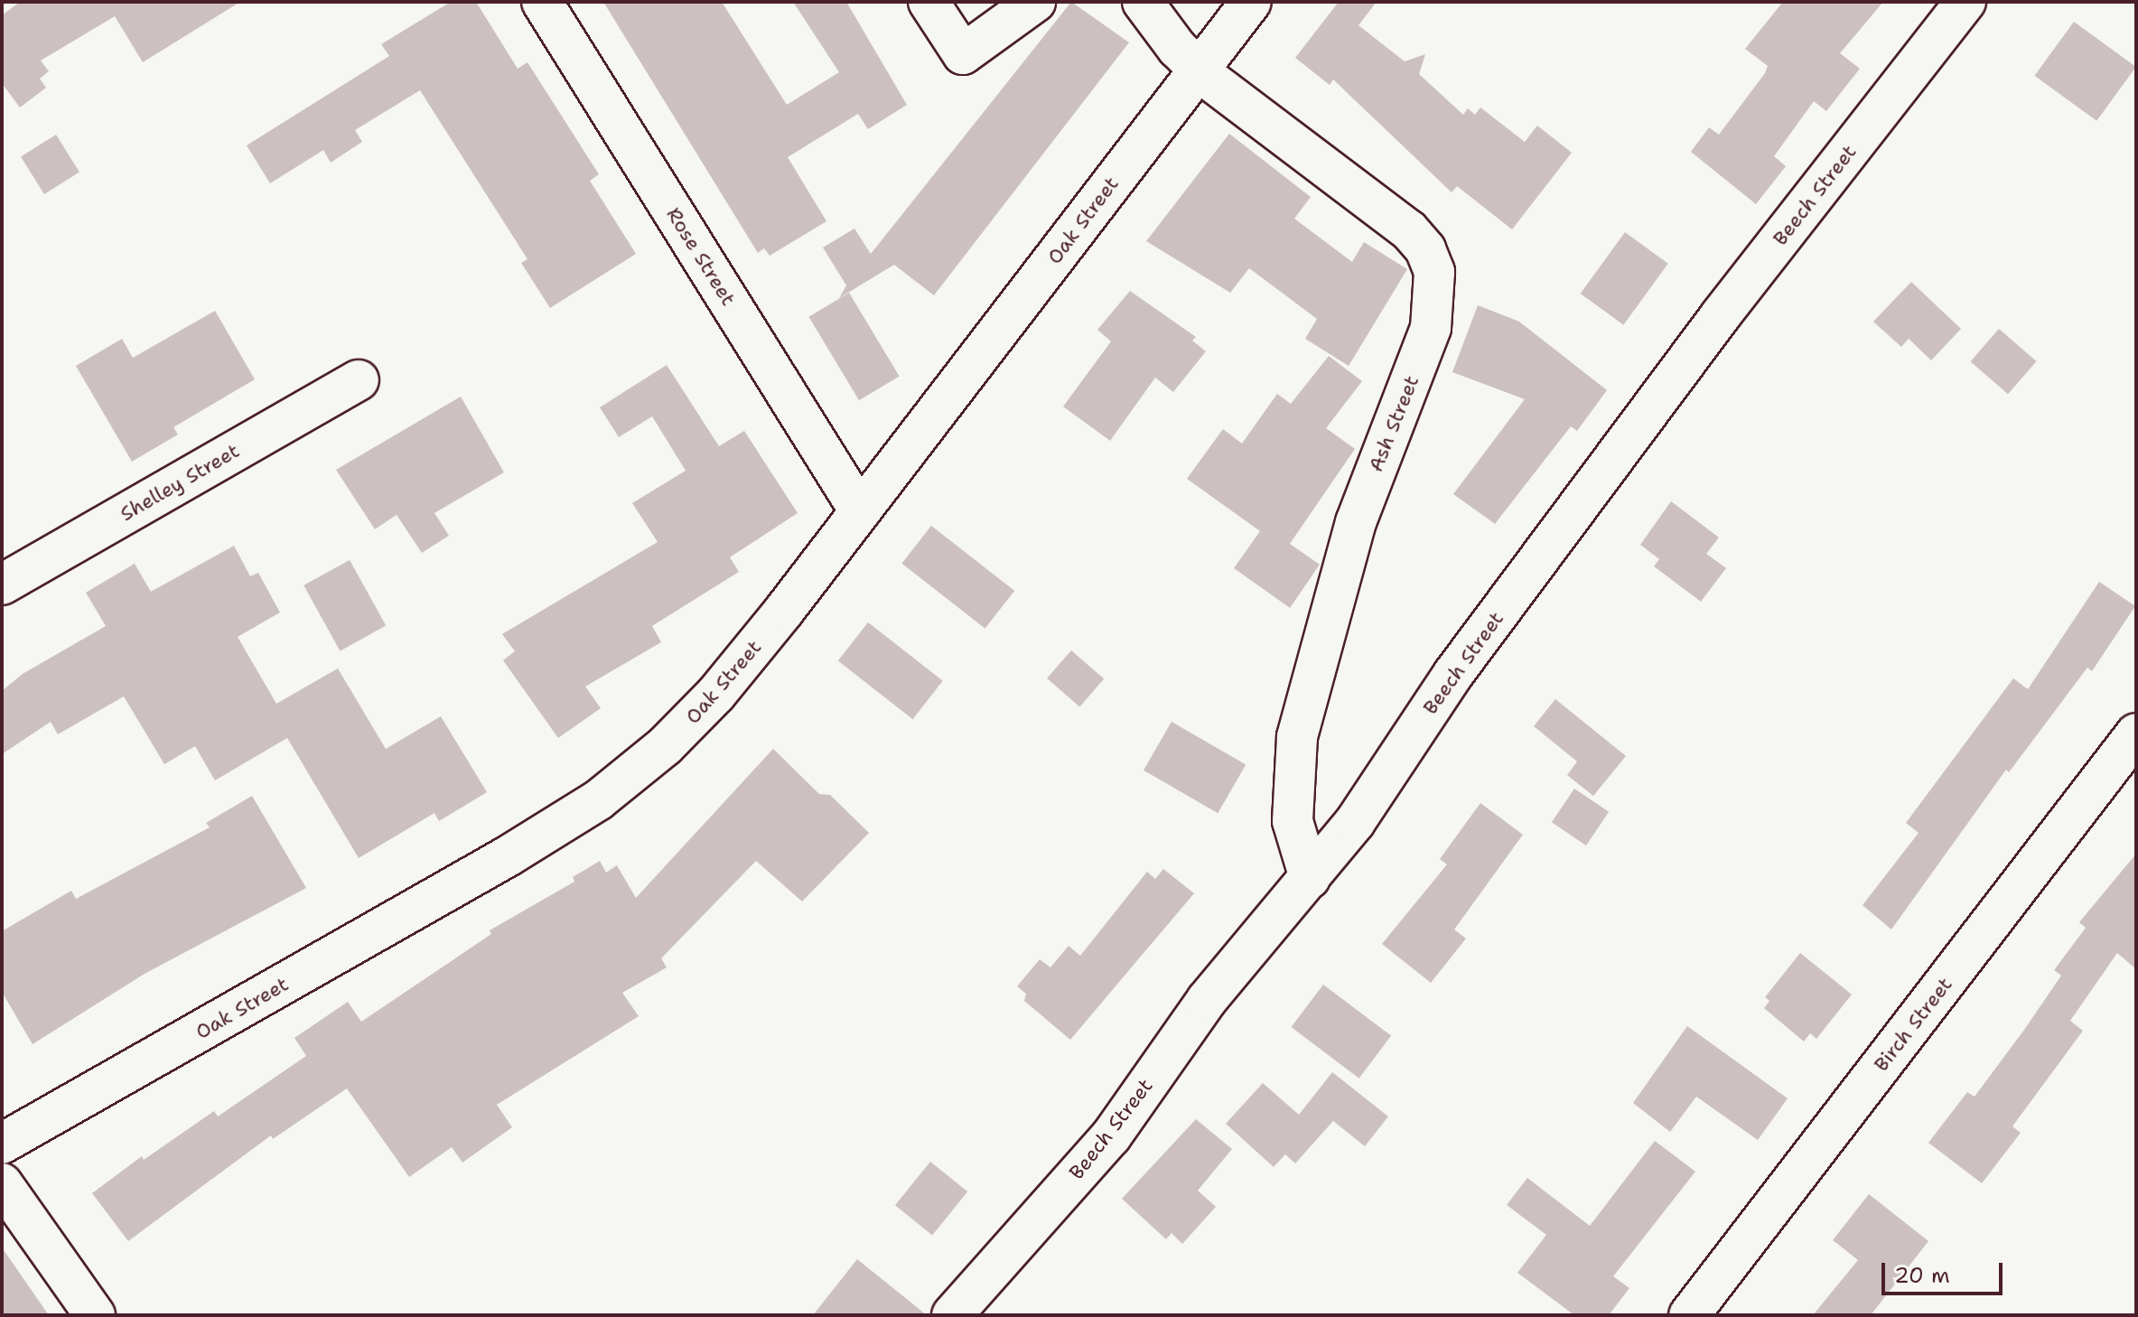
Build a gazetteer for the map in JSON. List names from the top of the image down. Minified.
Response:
{"streets":{"street":["Beech Street","Oak Street","Rose Street","Ash Street","Shelley Street","Birch Street"]},"crossings":[["Beech Street","Ash Street"],["Oak Street","Rose Street"],["Oak Street","Ash Street"]],"scale_bar":"20 m"}
